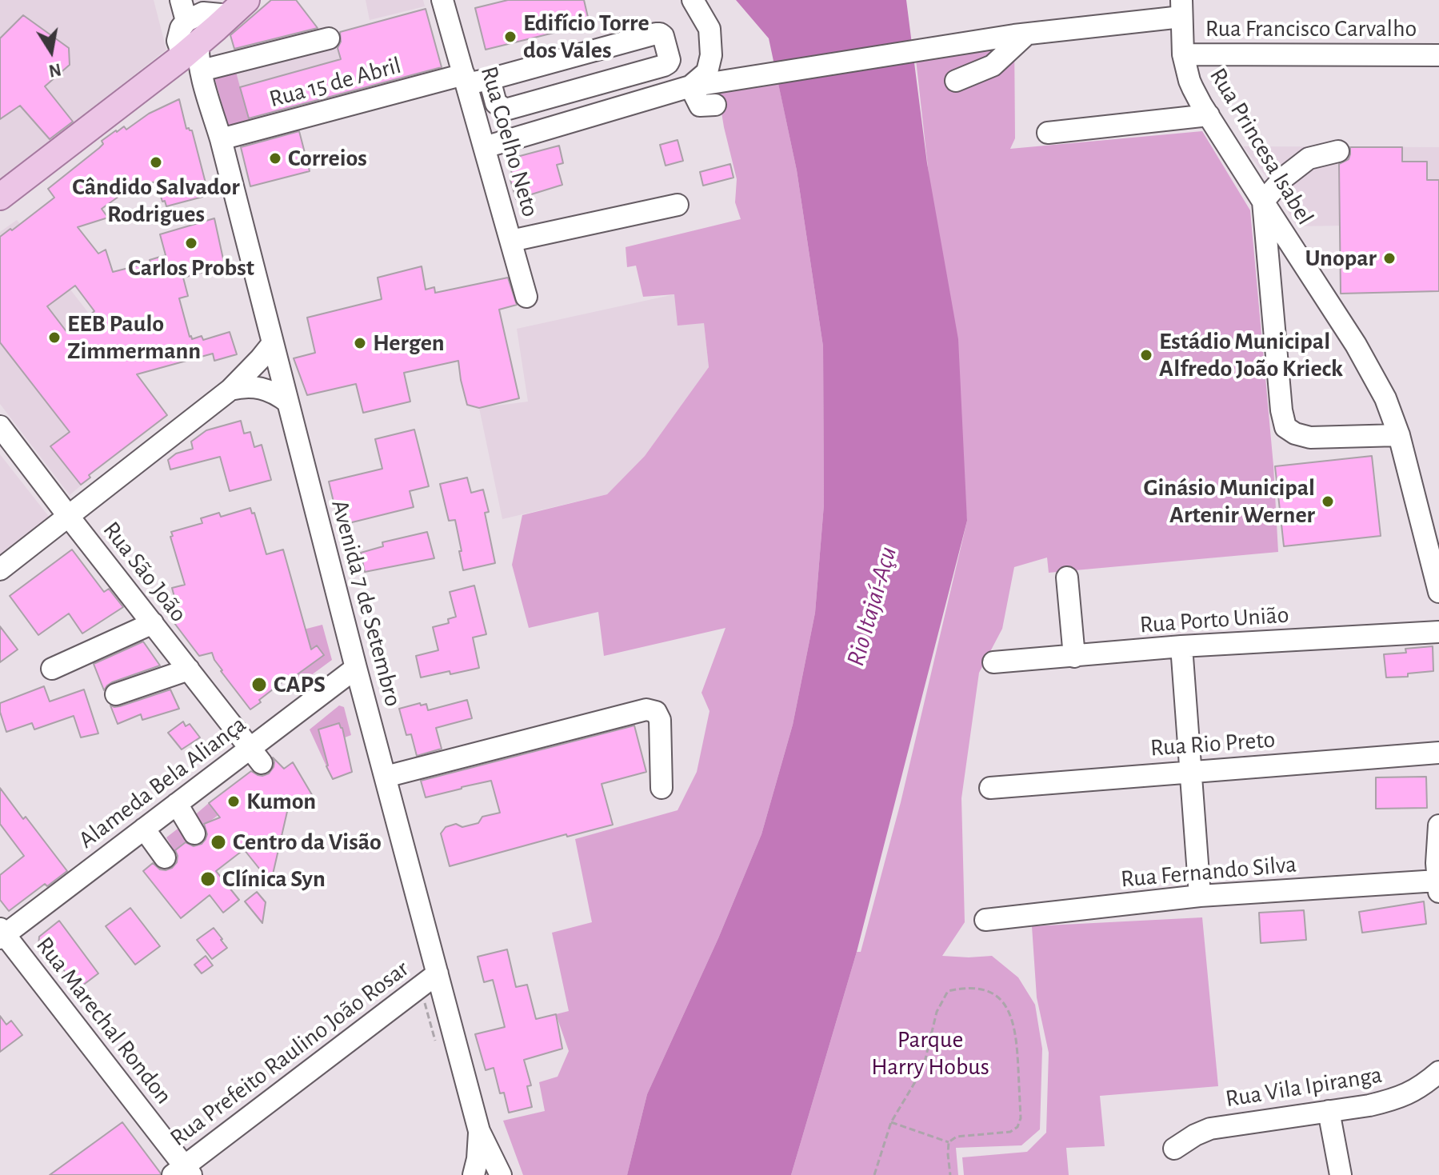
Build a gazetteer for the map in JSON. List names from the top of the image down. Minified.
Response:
{"streets":{"street":["Rua Francisco Carvalho","Rua 15 de Abril","Rua Coelho Neto","Rua Princesa Isabel","Rua São João","Avenida 7 de Setembro","Rua Porto União","Rua Rio Preto","Alameda Bela Aliança","Rua Fernando Silva","Rua Marechal Rondon","Rua Prefeito Raulino João Rosar","Rua Vila Ipiranga"]},"crossings":[["Rua Francisco Carvalho","Rua Princesa Isabel"],["Rua 15 de Abril","Rua Coelho Neto"],["Rua 15 de Abril","Avenida 7 de Setembro"],["Rua São João","Alameda Bela Aliança"],["Avenida 7 de Setembro","Alameda Bela Aliança"],["Avenida 7 de Setembro","Rua Prefeito Raulino João Rosar"],["Alameda Bela Aliança","Rua Marechal Rondon"],["Rua Marechal Rondon","Rua Prefeito Raulino João Rosar"]],"water":["Rio Itajaí-Açu"],"parks":["Parque Harry Hobus"],"places":["Edifício Torre dos Vales","Correios","Cândido Salvador Rodrigues","Carlos Probst","Unopar","EEB Paulo Zimmermann","Hergen","Estádio Municipal Alfredo João Krieck","Ginásio Municipal Artenir Werner","CAPS","Kumon","Centro da Visão","Clínica Syn"],"north":"bottom"}
